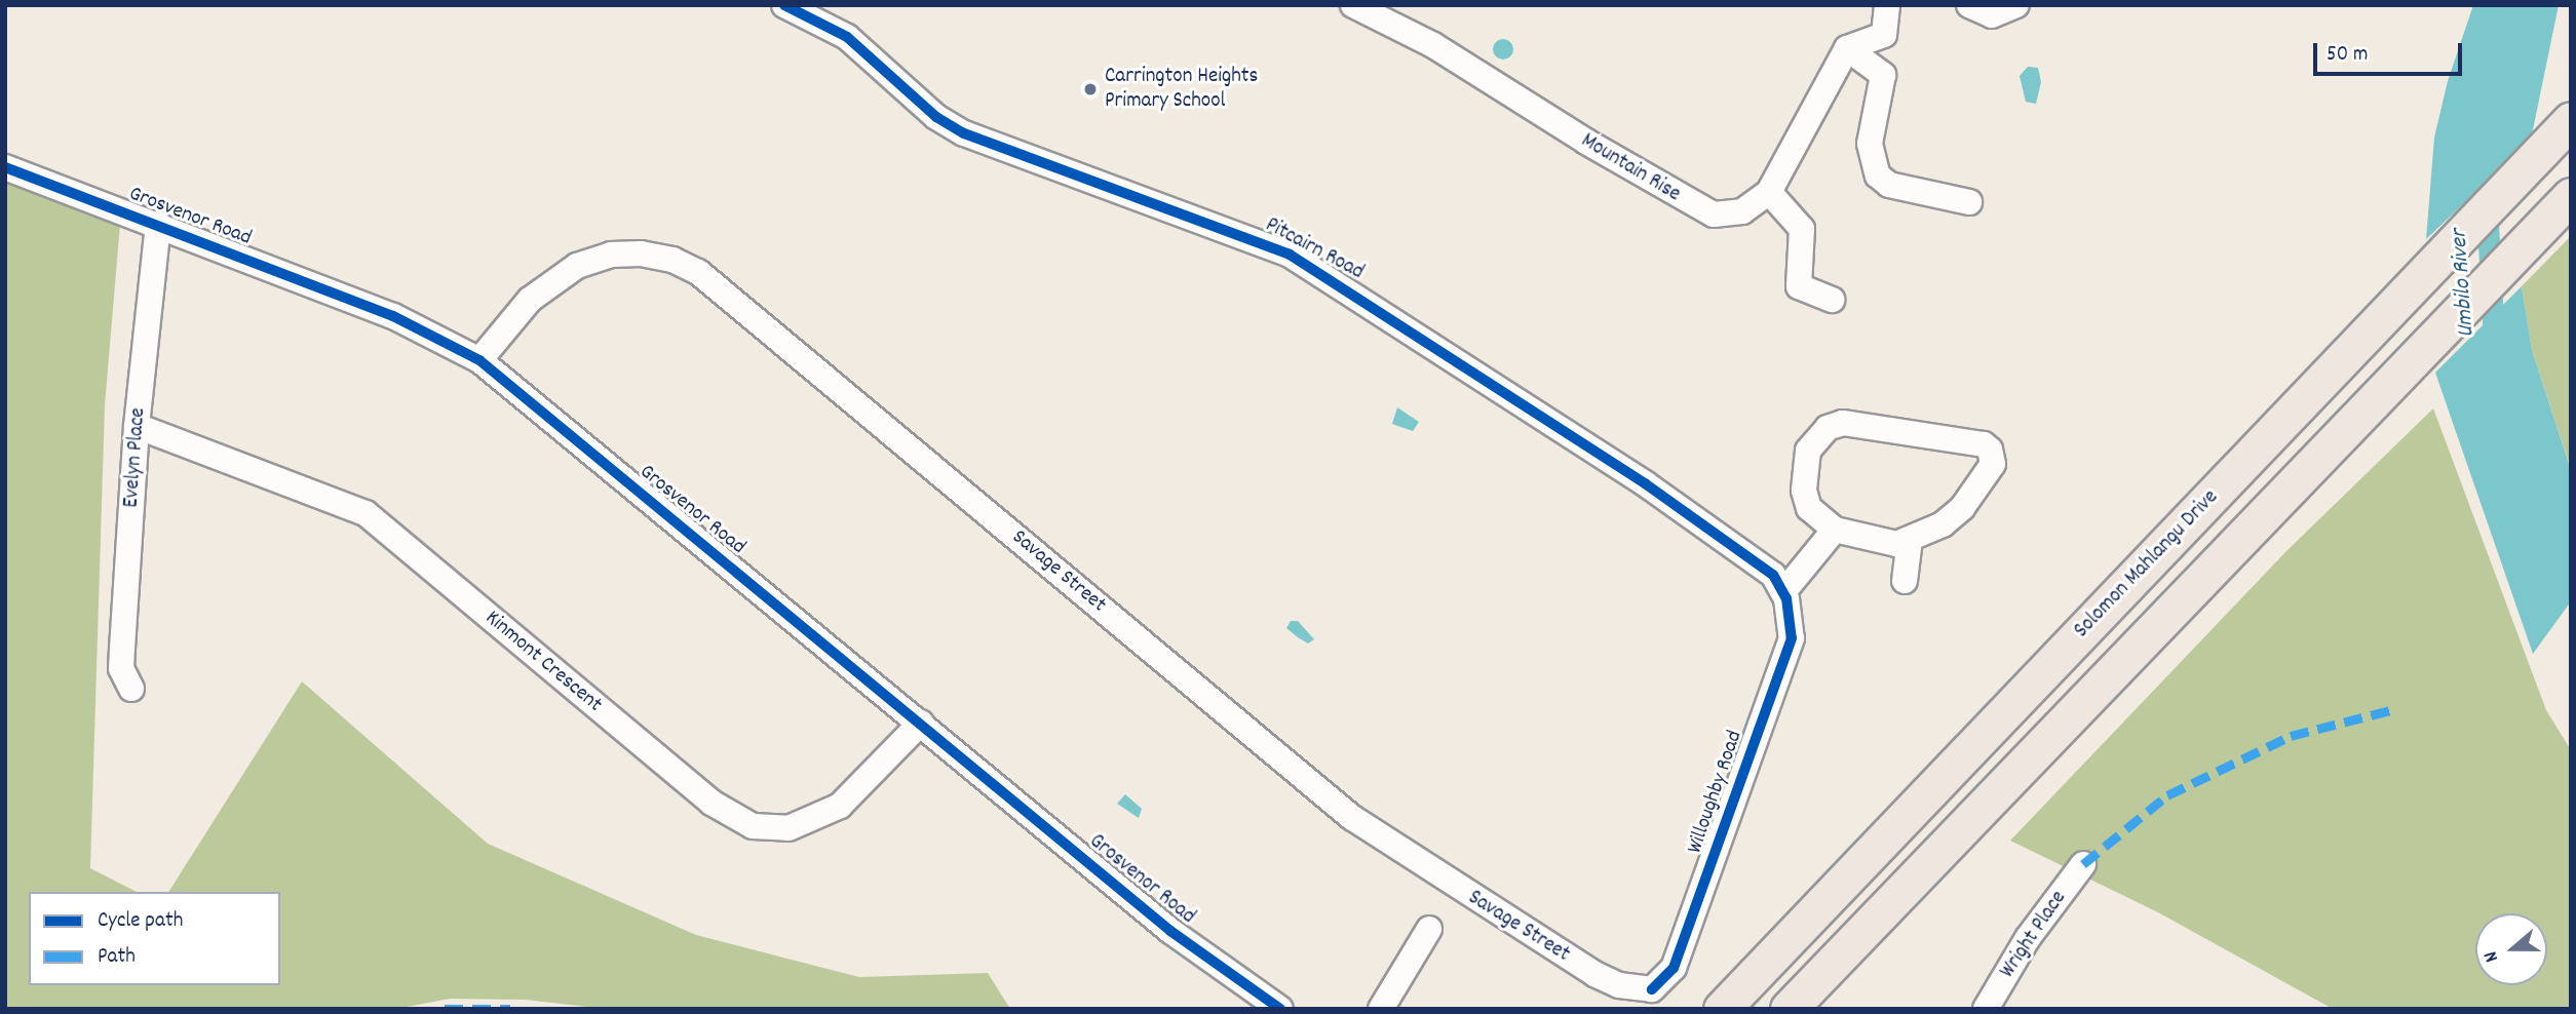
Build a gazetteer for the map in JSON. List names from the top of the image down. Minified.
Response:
{"streets":{"highway":["Solomon Mahlangu Drive"],"street":["Mountain Rise","Grosvenor Road","Pitcairn Road","Evelyn Place","Savage Street","Kinmont Crescent","Willoughby Road","Wright Place"]},"crossings":[["Grosvenor Road","Evelyn Place"],["Grosvenor Road","Savage Street"],["Grosvenor Road","Kinmont Crescent"],["Pitcairn Road","Willoughby Road"],["Evelyn Place","Kinmont Crescent"],["Savage Street","Willoughby Road"]],"water":["Umbilo River"],"places":["Carrington Heights Primary School"],"legend":["Cycle path","Path"],"scale_bar":"50 m","north":"left"}
